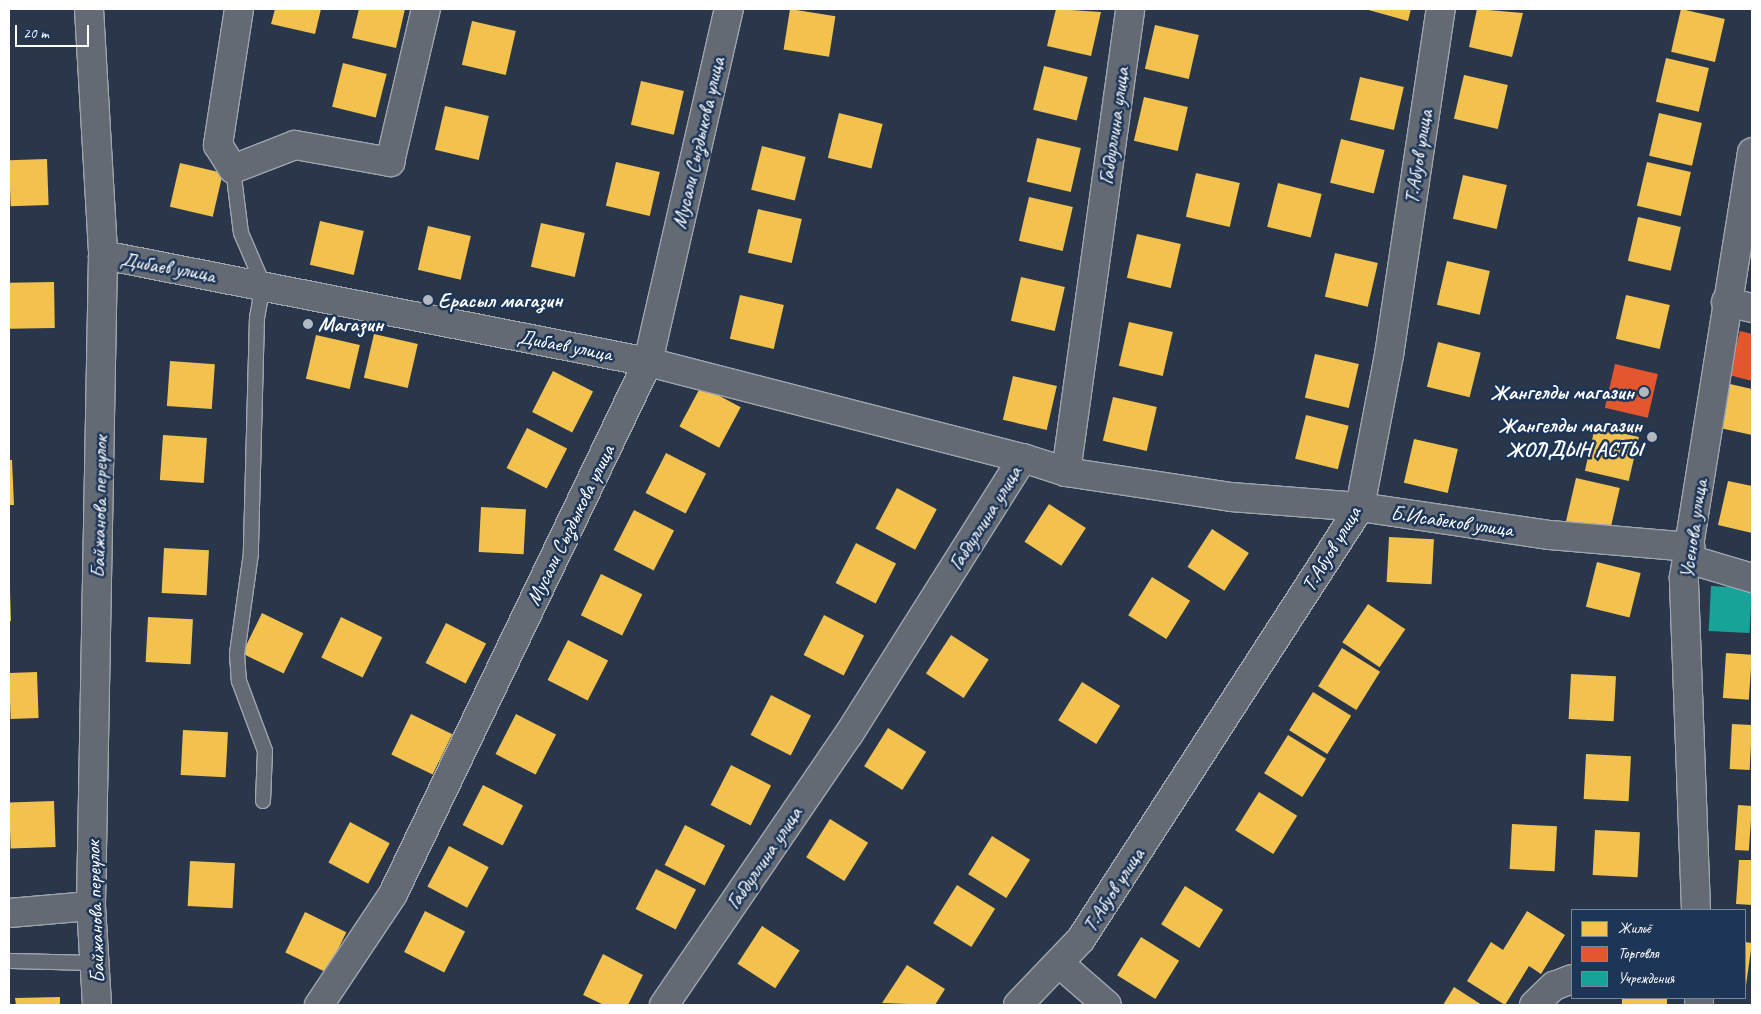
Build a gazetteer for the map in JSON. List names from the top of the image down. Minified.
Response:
{"streets":{"street":["Габдуллина улица","Мусали Сыздыкова улица","Т.Абуов улица","Дибаев улица","Байжанова переулок","Б.Исабеков улица","Усенова улица"]},"crossings":[["Габдуллина улица","Дибаев улица"],["Габдуллина улица","Б.Исабеков улица"],["Мусали Сыздыкова улица","Дибаев улица"],["Т.Абуов улица","Б.Исабеков улица"],["Дибаев улица","Байжанова переулок"],["Б.Исабеков улица","Усенова улица"]],"places":["Ерасыл магазин","Магазин","Жангелды магазин","Жангелды магазин ЖОЛДЫН АСТЫ"],"legend":["Жильё","Торговля","Учреждения"],"scale_bar":"20 m"}
